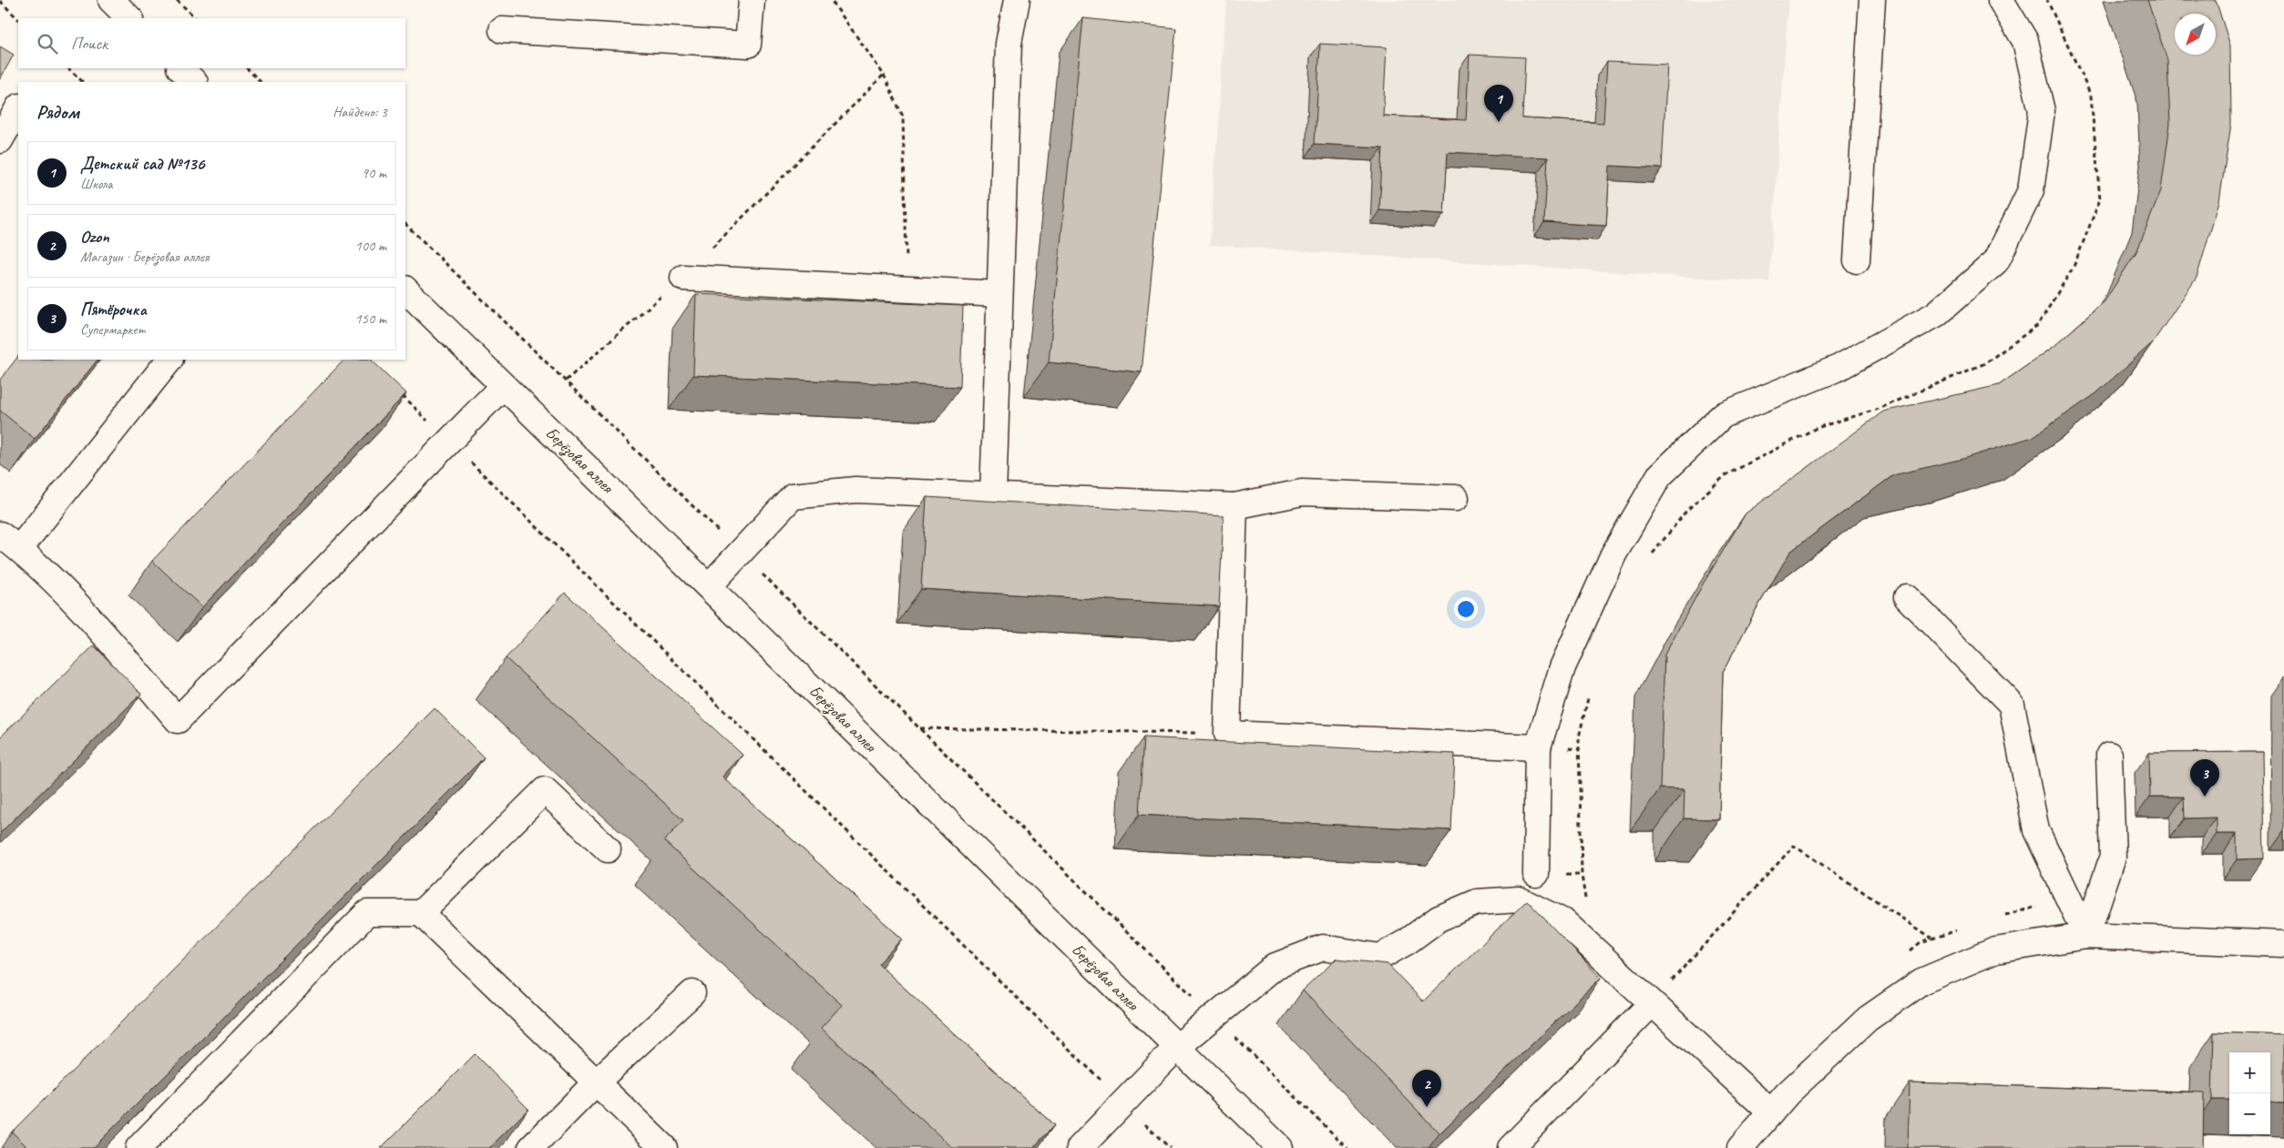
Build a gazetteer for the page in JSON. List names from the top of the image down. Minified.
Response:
{"streets":{"street":["Берёзовая аллея"]},"north":"bottom left","page":{"search":"Поиск","heading":["Рядом","Найдено: 3"],"pins":["1","3","2"],"list":[{"mark":"1","name":"Детский сад №136","note":"Школа","value":"90 m"},{"mark":"2","name":"Ozon","note":"Магазин · Берёзовая аллея","value":"100 m"},{"mark":"3","name":"Пятёрочка","note":"Супермаркет","value":"150 m"}],"map_buttons":["+","−"]}}
